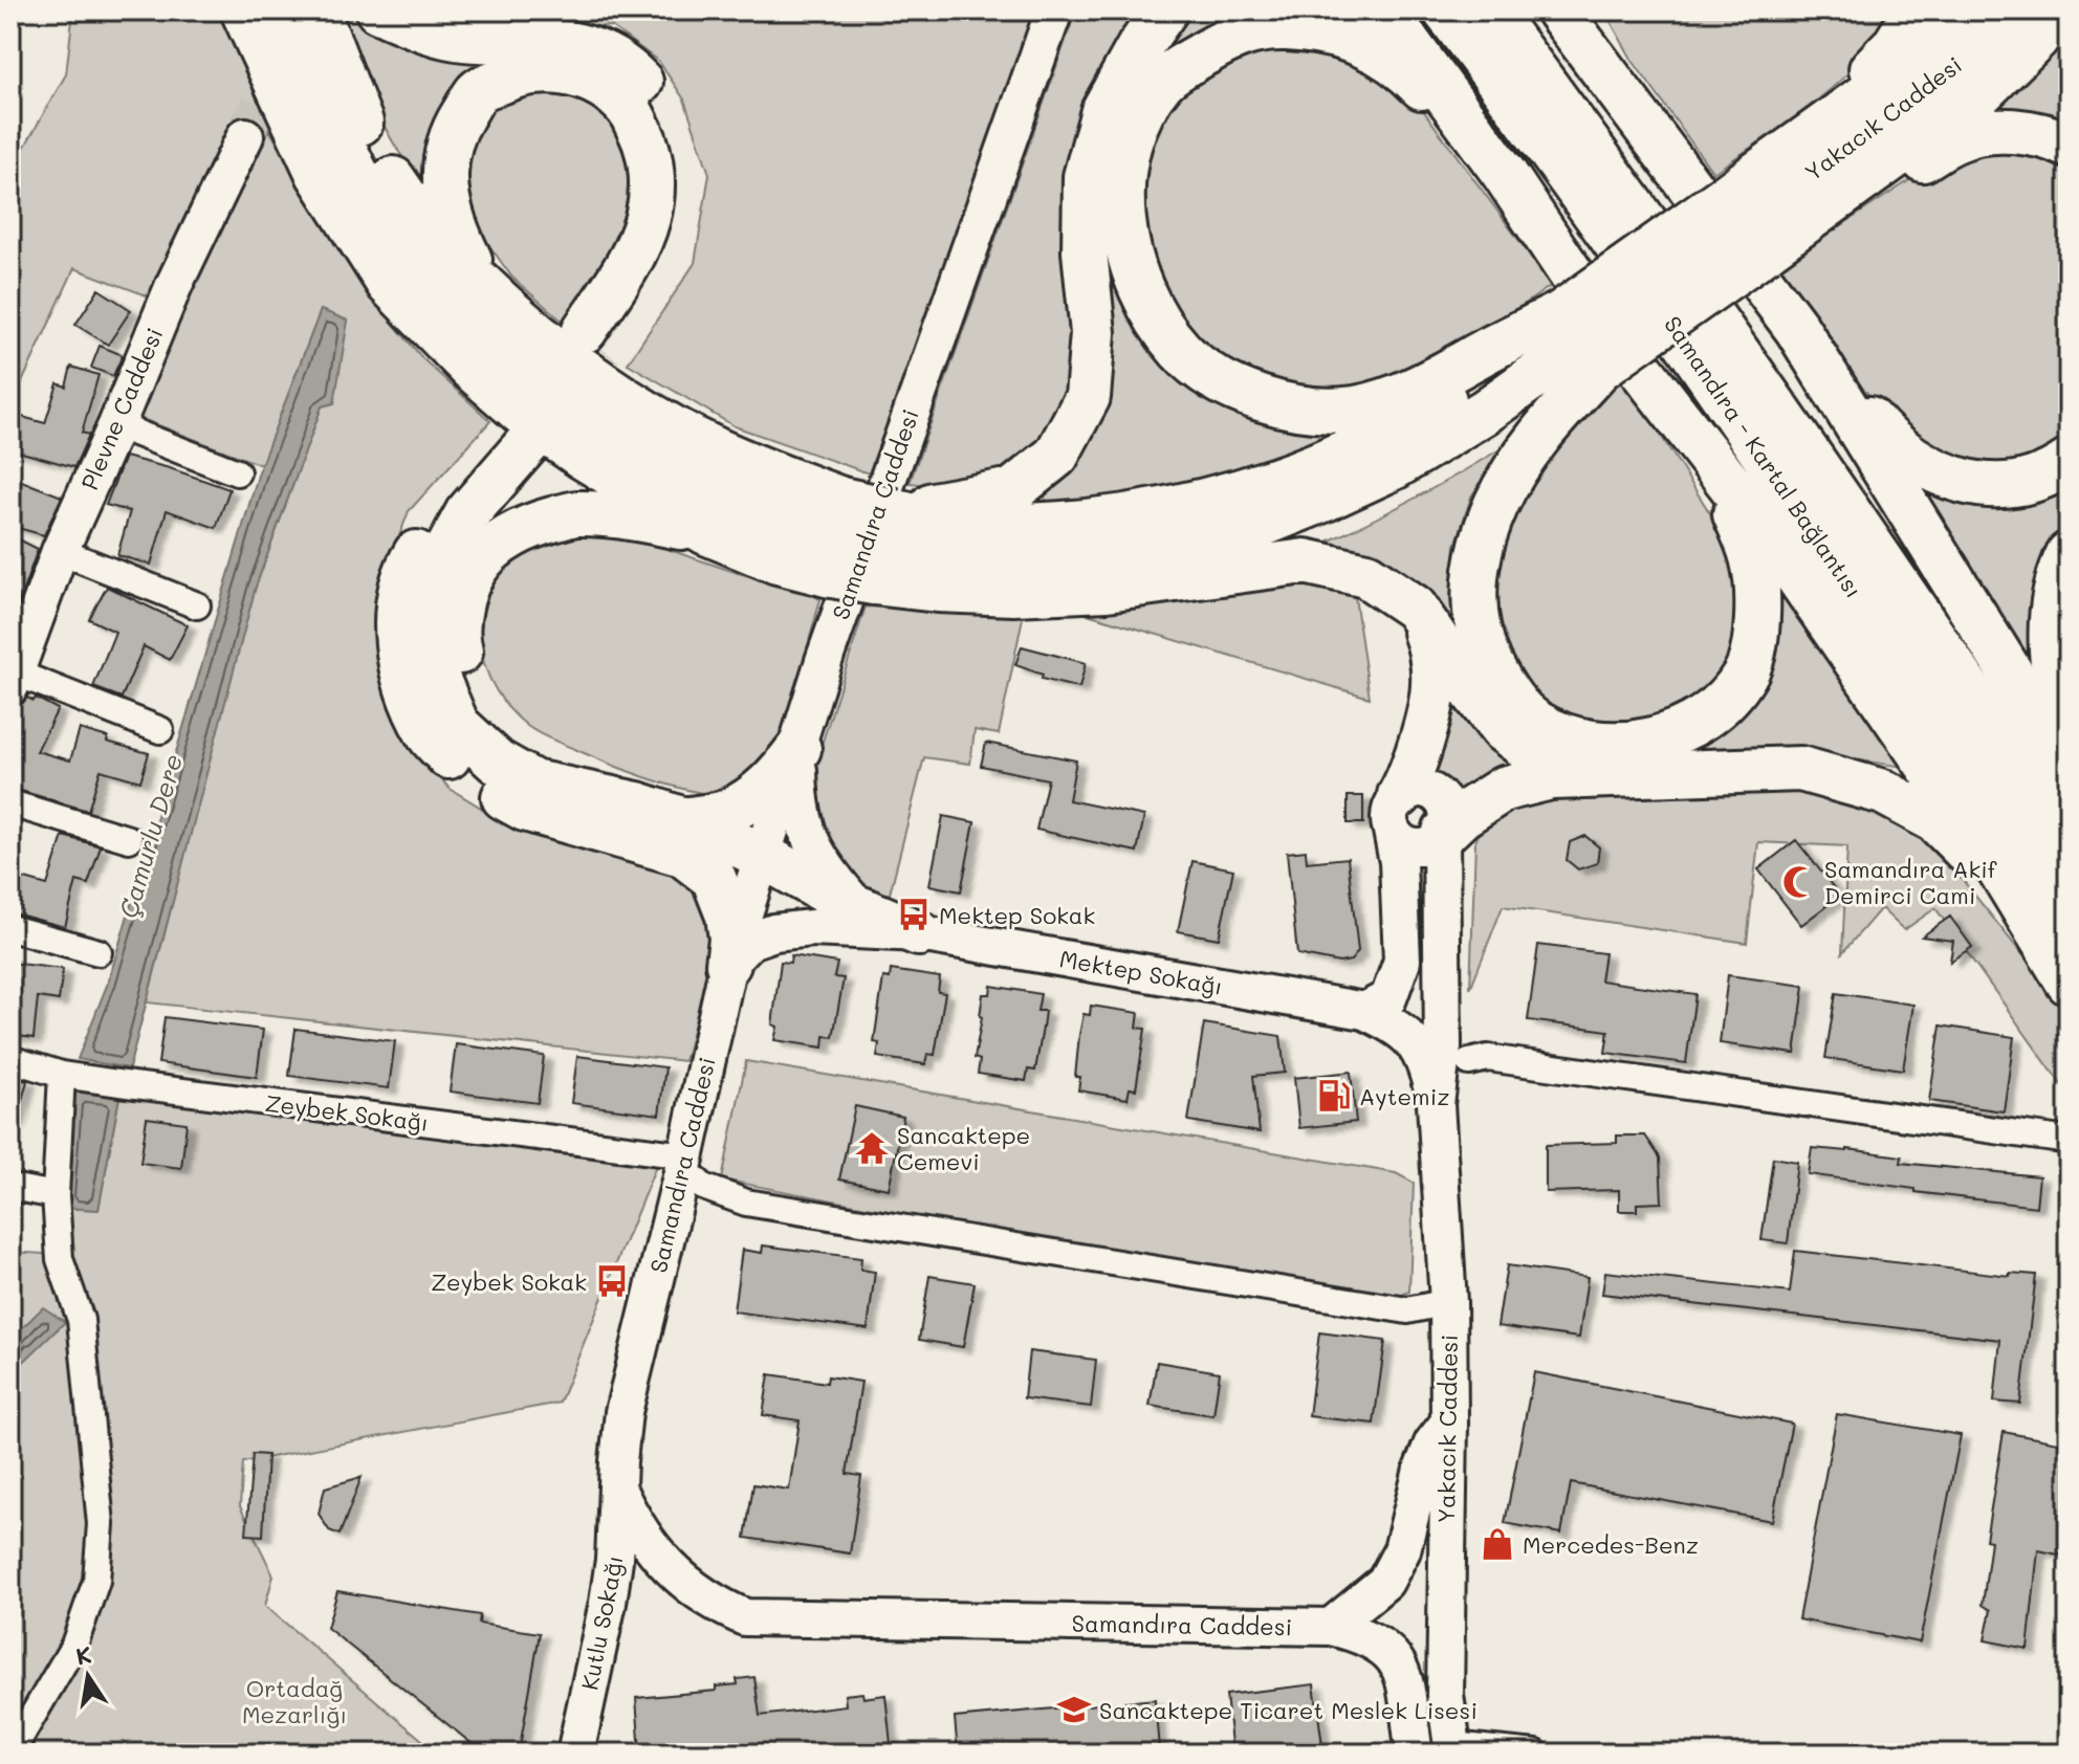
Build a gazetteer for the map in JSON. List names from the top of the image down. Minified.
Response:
{"streets":{"highway":["Yakacık Caddesi","Samandıra - Kartal Bağlantısı"],"main road":["Plevne Caddesi","Samandıra Caddesi","Mektep Sokağı","Kutlu Sokağı"],"street":["Zeybek Sokağı"]},"crossings":[["Yakacık Caddesi","Mektep Sokağı"],["Samandıra Caddesi","Mektep Sokağı"],["Samandıra Caddesi","Zeybek Sokağı"],["Samandıra Caddesi","Kutlu Sokağı"]],"water":["Çamurlu Dere"],"parks":["Ortadağ Mezarlığı"],"places":{"mosque":["Samandıra Akif Demirci Cami"],"bus stop":["Mektep Sokak","Zeybek Sokak"],"fuel station":["Aytemiz"],"temple":["Sancaktepe Cemevi"],"shop":["Mercedes-Benz"],"school or university":["Sancaktepe Ticaret Meslek Lisesi"]},"north":"top"}
